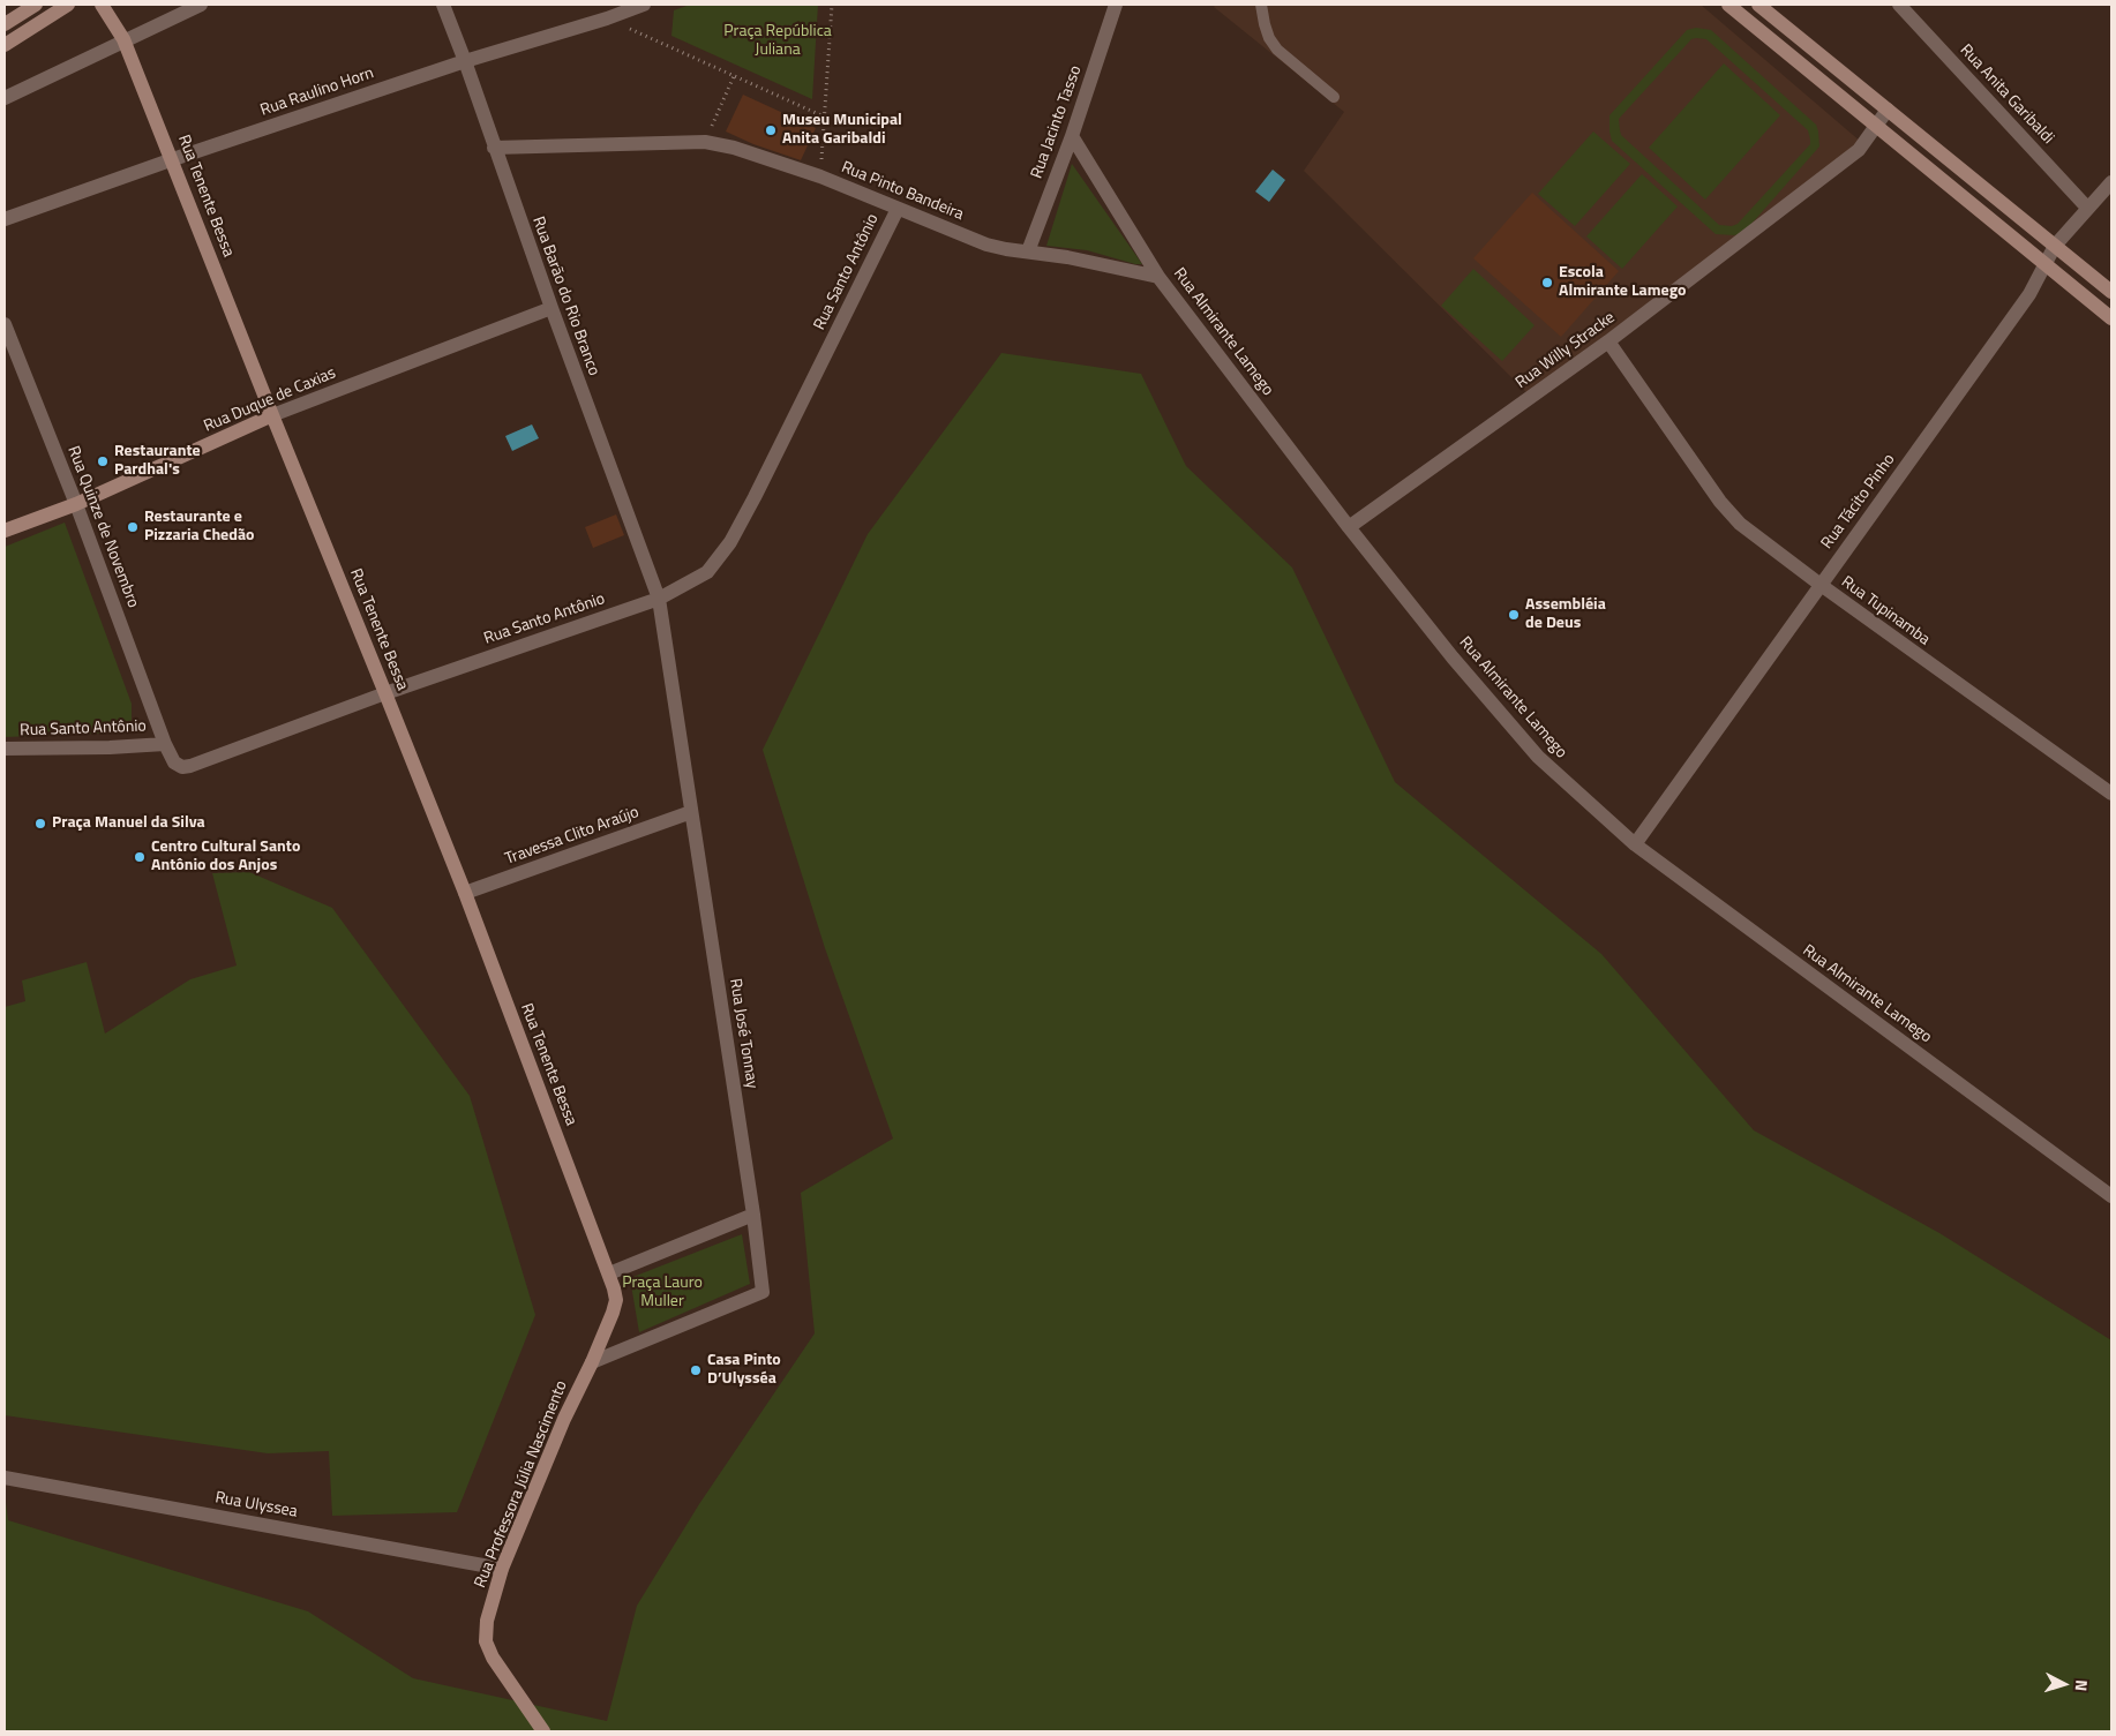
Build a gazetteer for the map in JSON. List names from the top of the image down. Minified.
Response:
{"streets":{"street":["Rua Raulino Horn","Rua Anita Garibaldi","Rua Jacinto Tasso","Rua Pinto Bandeira","Rua Tenente Bessa","Rua Santo Antônio","Rua Barão do Rio Branco","Rua Almirante Lamego","Rua Willy Stracke","Rua Duque de Caxias","Rua Tácito Pinho","Rua Quinze de Novembro","Rua Tupinamba","Travessa Clito Araújo","Rua José Tonnay","Rua Professora Júlia Nascimento","Rua Ulyssea"]},"crossings":[["Rua Raulino Horn","Rua Tenente Bessa"],["Rua Raulino Horn","Rua Barão do Rio Branco"],["Rua Anita Garibaldi","Rua Tácito Pinho"],["Rua Jacinto Tasso","Rua Pinto Bandeira"],["Rua Jacinto Tasso","Rua Almirante Lamego"],["Rua Pinto Bandeira","Rua Santo Antônio"],["Rua Pinto Bandeira","Rua Barão do Rio Branco"],["Rua Pinto Bandeira","Rua Almirante Lamego"],["Rua Tenente Bessa","Rua Santo Antônio"],["Rua Tenente Bessa","Rua Duque de Caxias"],["Rua Tenente Bessa","Travessa Clito Araújo"],["Rua Tenente Bessa","Rua Professora Júlia Nascimento"],["Rua Santo Antônio","Rua Barão do Rio Branco"],["Rua Santo Antônio","Rua Quinze de Novembro"],["Rua Santo Antônio","Rua José Tonnay"],["Rua Barão do Rio Branco","Rua Duque de Caxias"],["Rua Barão do Rio Branco","Rua José Tonnay"],["Rua Almirante Lamego","Rua Willy Stracke"],["Rua Almirante Lamego","Rua Tácito Pinho"],["Rua Willy Stracke","Rua Tupinamba"],["Rua Duque de Caxias","Rua Quinze de Novembro"],["Rua Tácito Pinho","Rua Tupinamba"],["Travessa Clito Araújo","Rua José Tonnay"],["Rua José Tonnay","Rua Professora Júlia Nascimento"],["Rua Professora Júlia Nascimento","Rua Ulyssea"]],"parks":["Praça República Juliana","Praça Lauro Muller"],"places":["Museu Municipal Anita Garibaldi","Escola Almirante Lamego","Restaurante Pardhal's","Restaurante e Pizzaria Chedão","Assembléia de Deus","Praça Manuel da Silva","Centro Cultural Santo Antônio dos Anjos","Casa Pinto D’Ulysséa"],"north":"right"}
